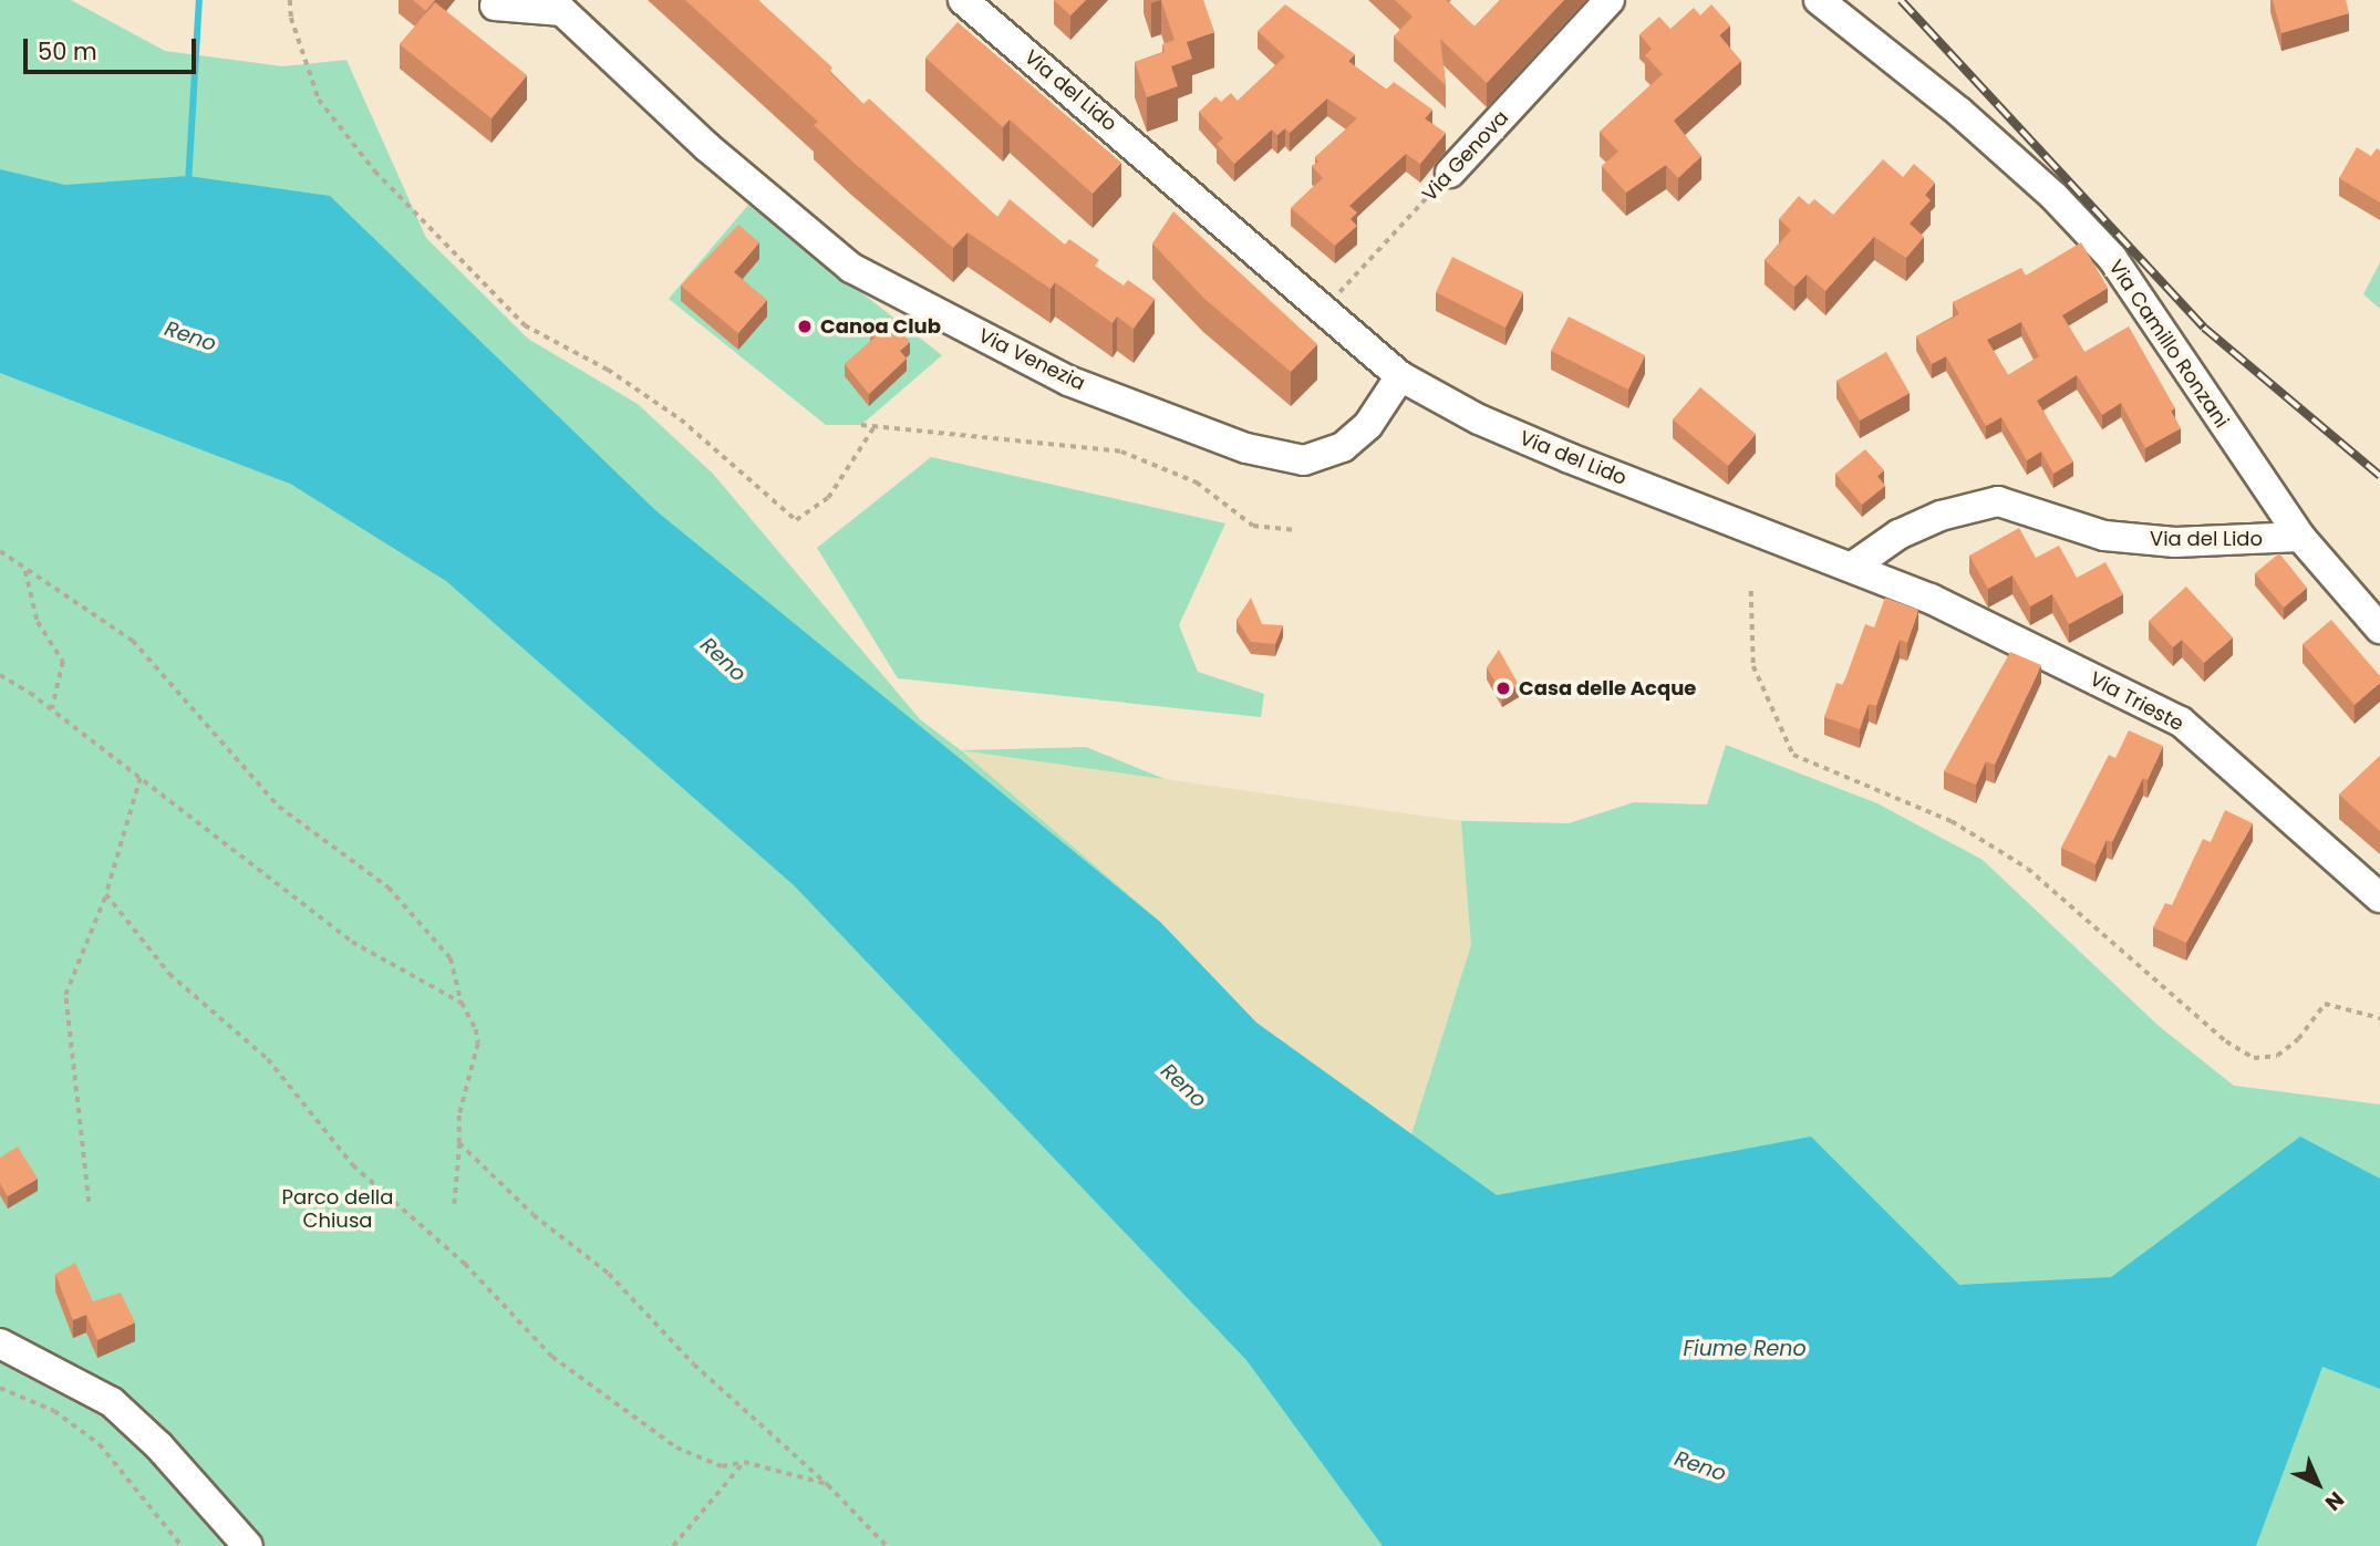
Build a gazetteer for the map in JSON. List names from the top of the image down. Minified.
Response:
{"streets":{"street":["Via del Lido","Via Genova","Via Camillo Ronzani","Via Venezia","Via Trieste"]},"crossings":[["Via del Lido","Via Genova"],["Via del Lido","Via Camillo Ronzani"],["Via del Lido","Via Venezia"],["Via del Lido","Via Trieste"]],"water":["Reno","Fiume Reno"],"parks":["Parco della Chiusa"],"places":["Canoa Club","Casa delle Acque"],"scale_bar":"50 m","north":"bottom right"}
